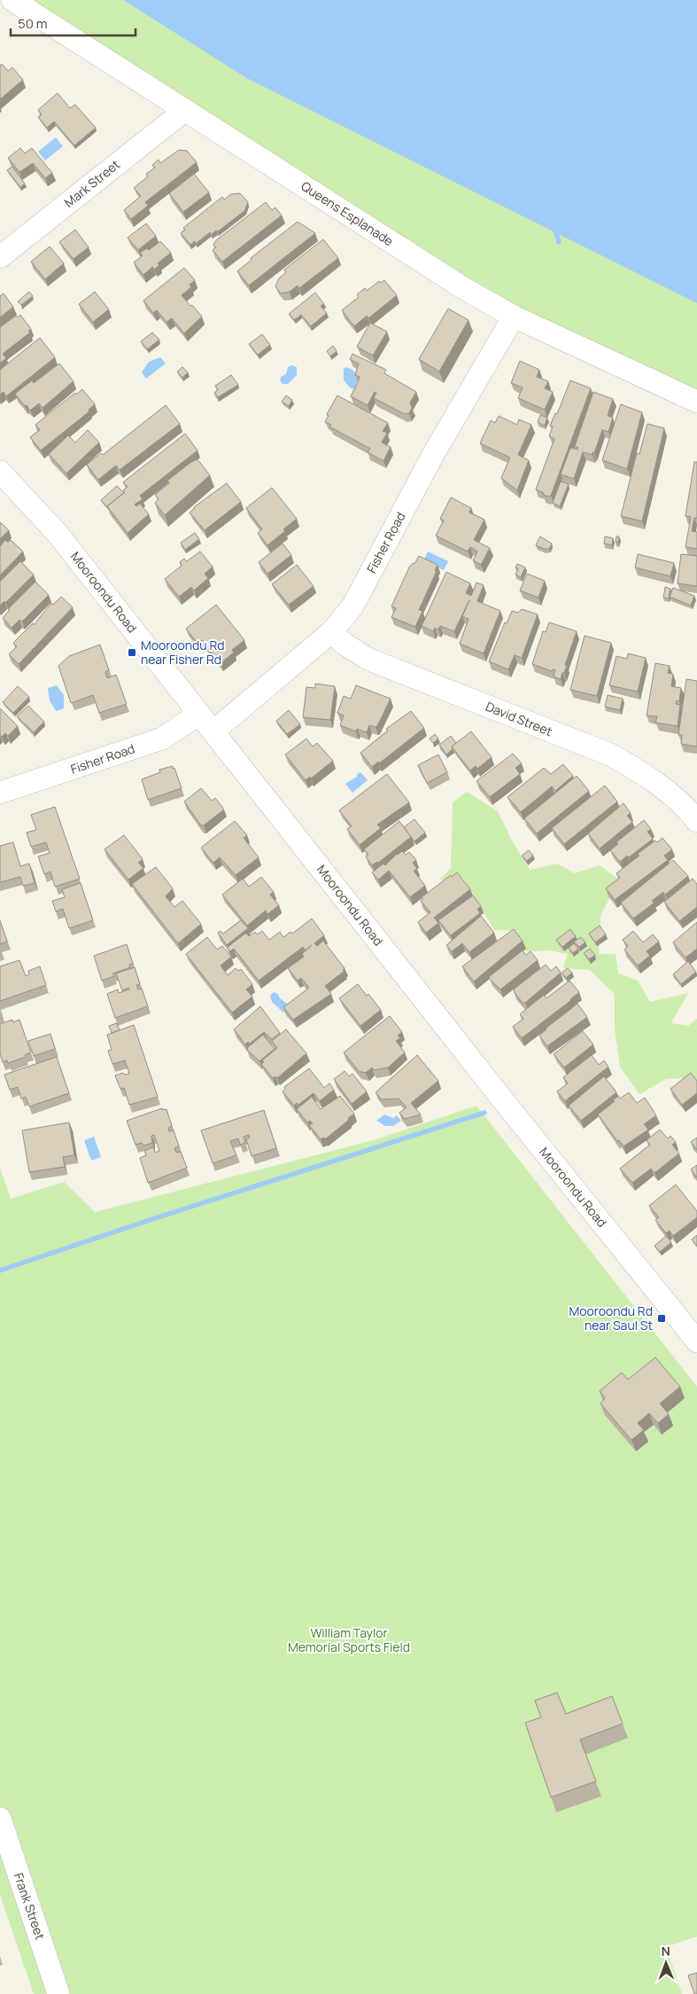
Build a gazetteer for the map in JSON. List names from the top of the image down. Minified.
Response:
{"streets":{"street":["Mark Street","Queens Esplanade","Fisher Road","Mooroondu Road","David Street","Frank Street"]},"crossings":[["Mark Street","Queens Esplanade"],["Queens Esplanade","Fisher Road"],["Fisher Road","Mooroondu Road"],["Fisher Road","David Street"]],"parks":["William Taylor Memorial Sports Field"],"places":{"transit":["Mooroondu Rd near Fisher Rd","Mooroondu Rd near Saul St"]},"scale_bar":"50 m","north":"top"}
